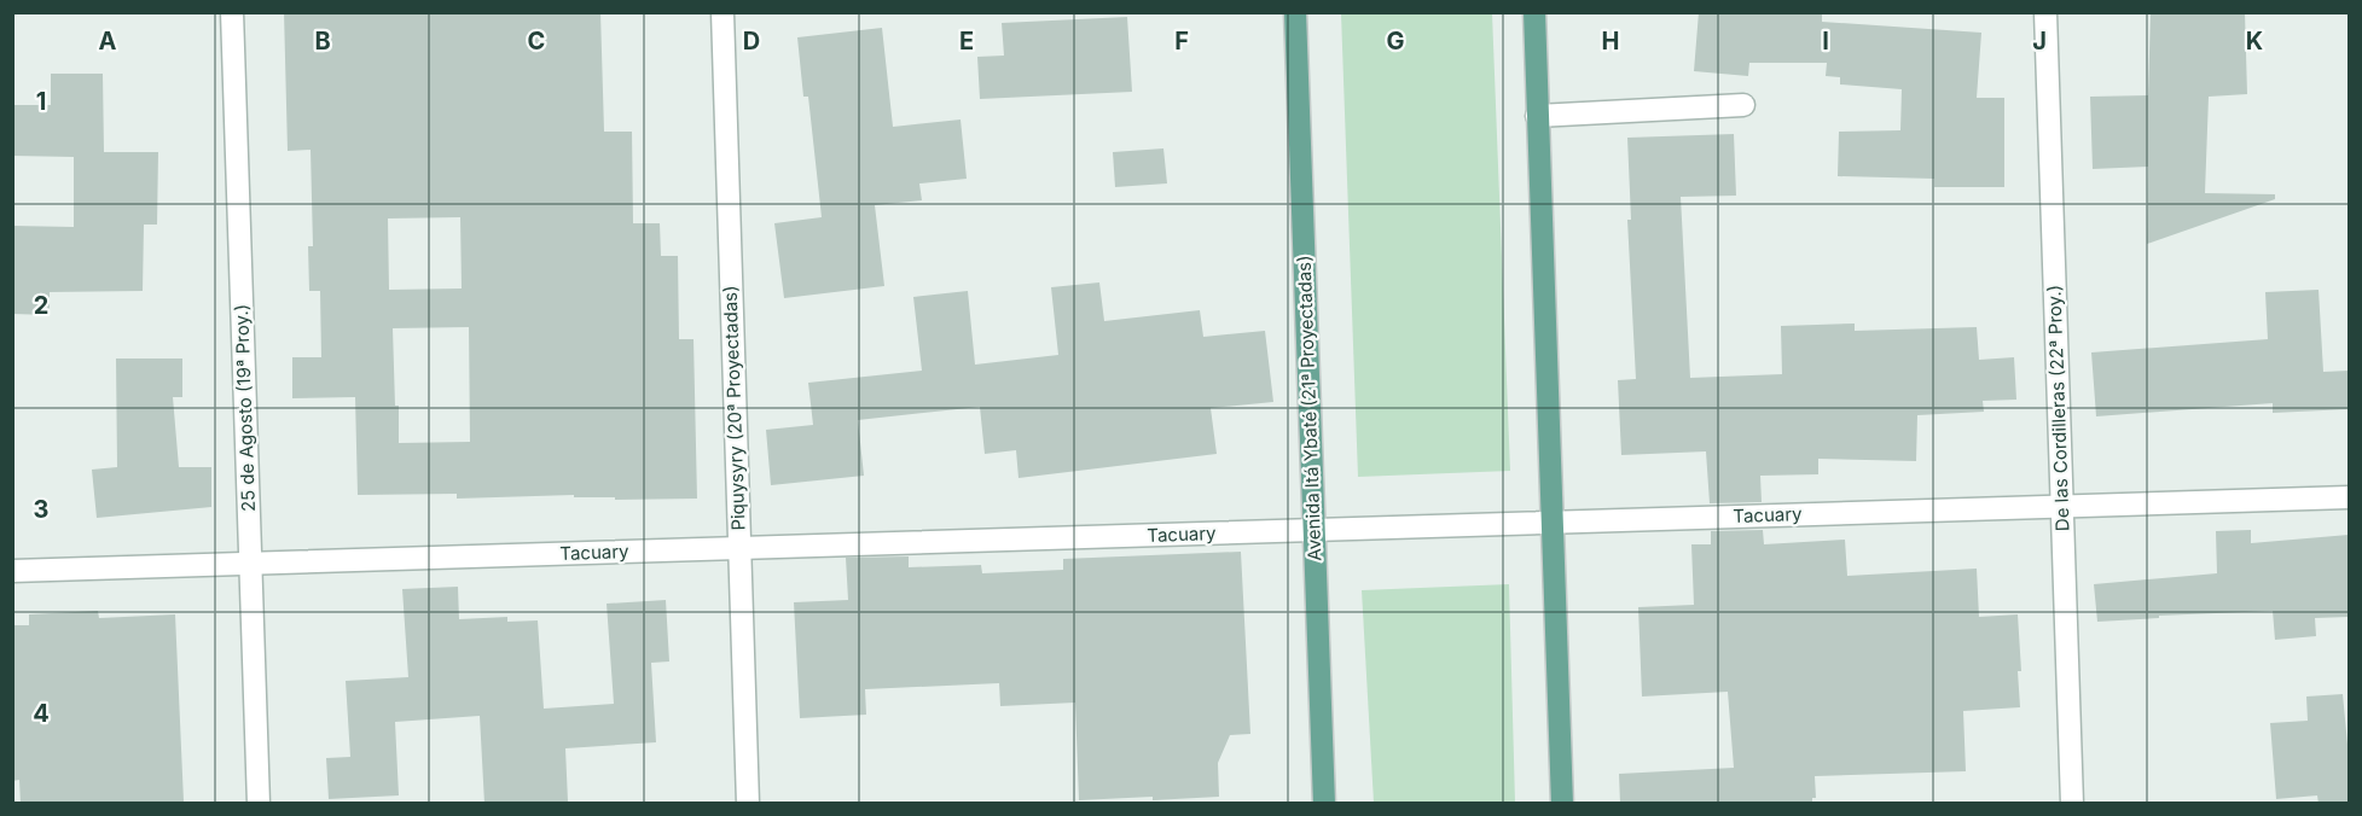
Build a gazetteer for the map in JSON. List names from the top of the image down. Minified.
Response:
{"streets":{"main road":["Avenida Itá Ybaté (21ª Proyectadas)"],"street":["25 de Agosto (19ª Proy.)","Piquysyry (20ª Proyectadas)","De las Cordilleras (22ª Proy.)","Tacuary"]},"crossings":[["25 de Agosto (19ª Proy.)","Tacuary"],["Piquysyry (20ª Proyectadas)","Tacuary"],["Avenida Itá Ybaté (21ª Proyectadas)","Tacuary"],["De las Cordilleras (22ª Proy.)","Tacuary"]],"grid":{"columns":["A","B","C","D","E","F","G","H","I","J","K"],"rows":["1","2","3","4"]}}
